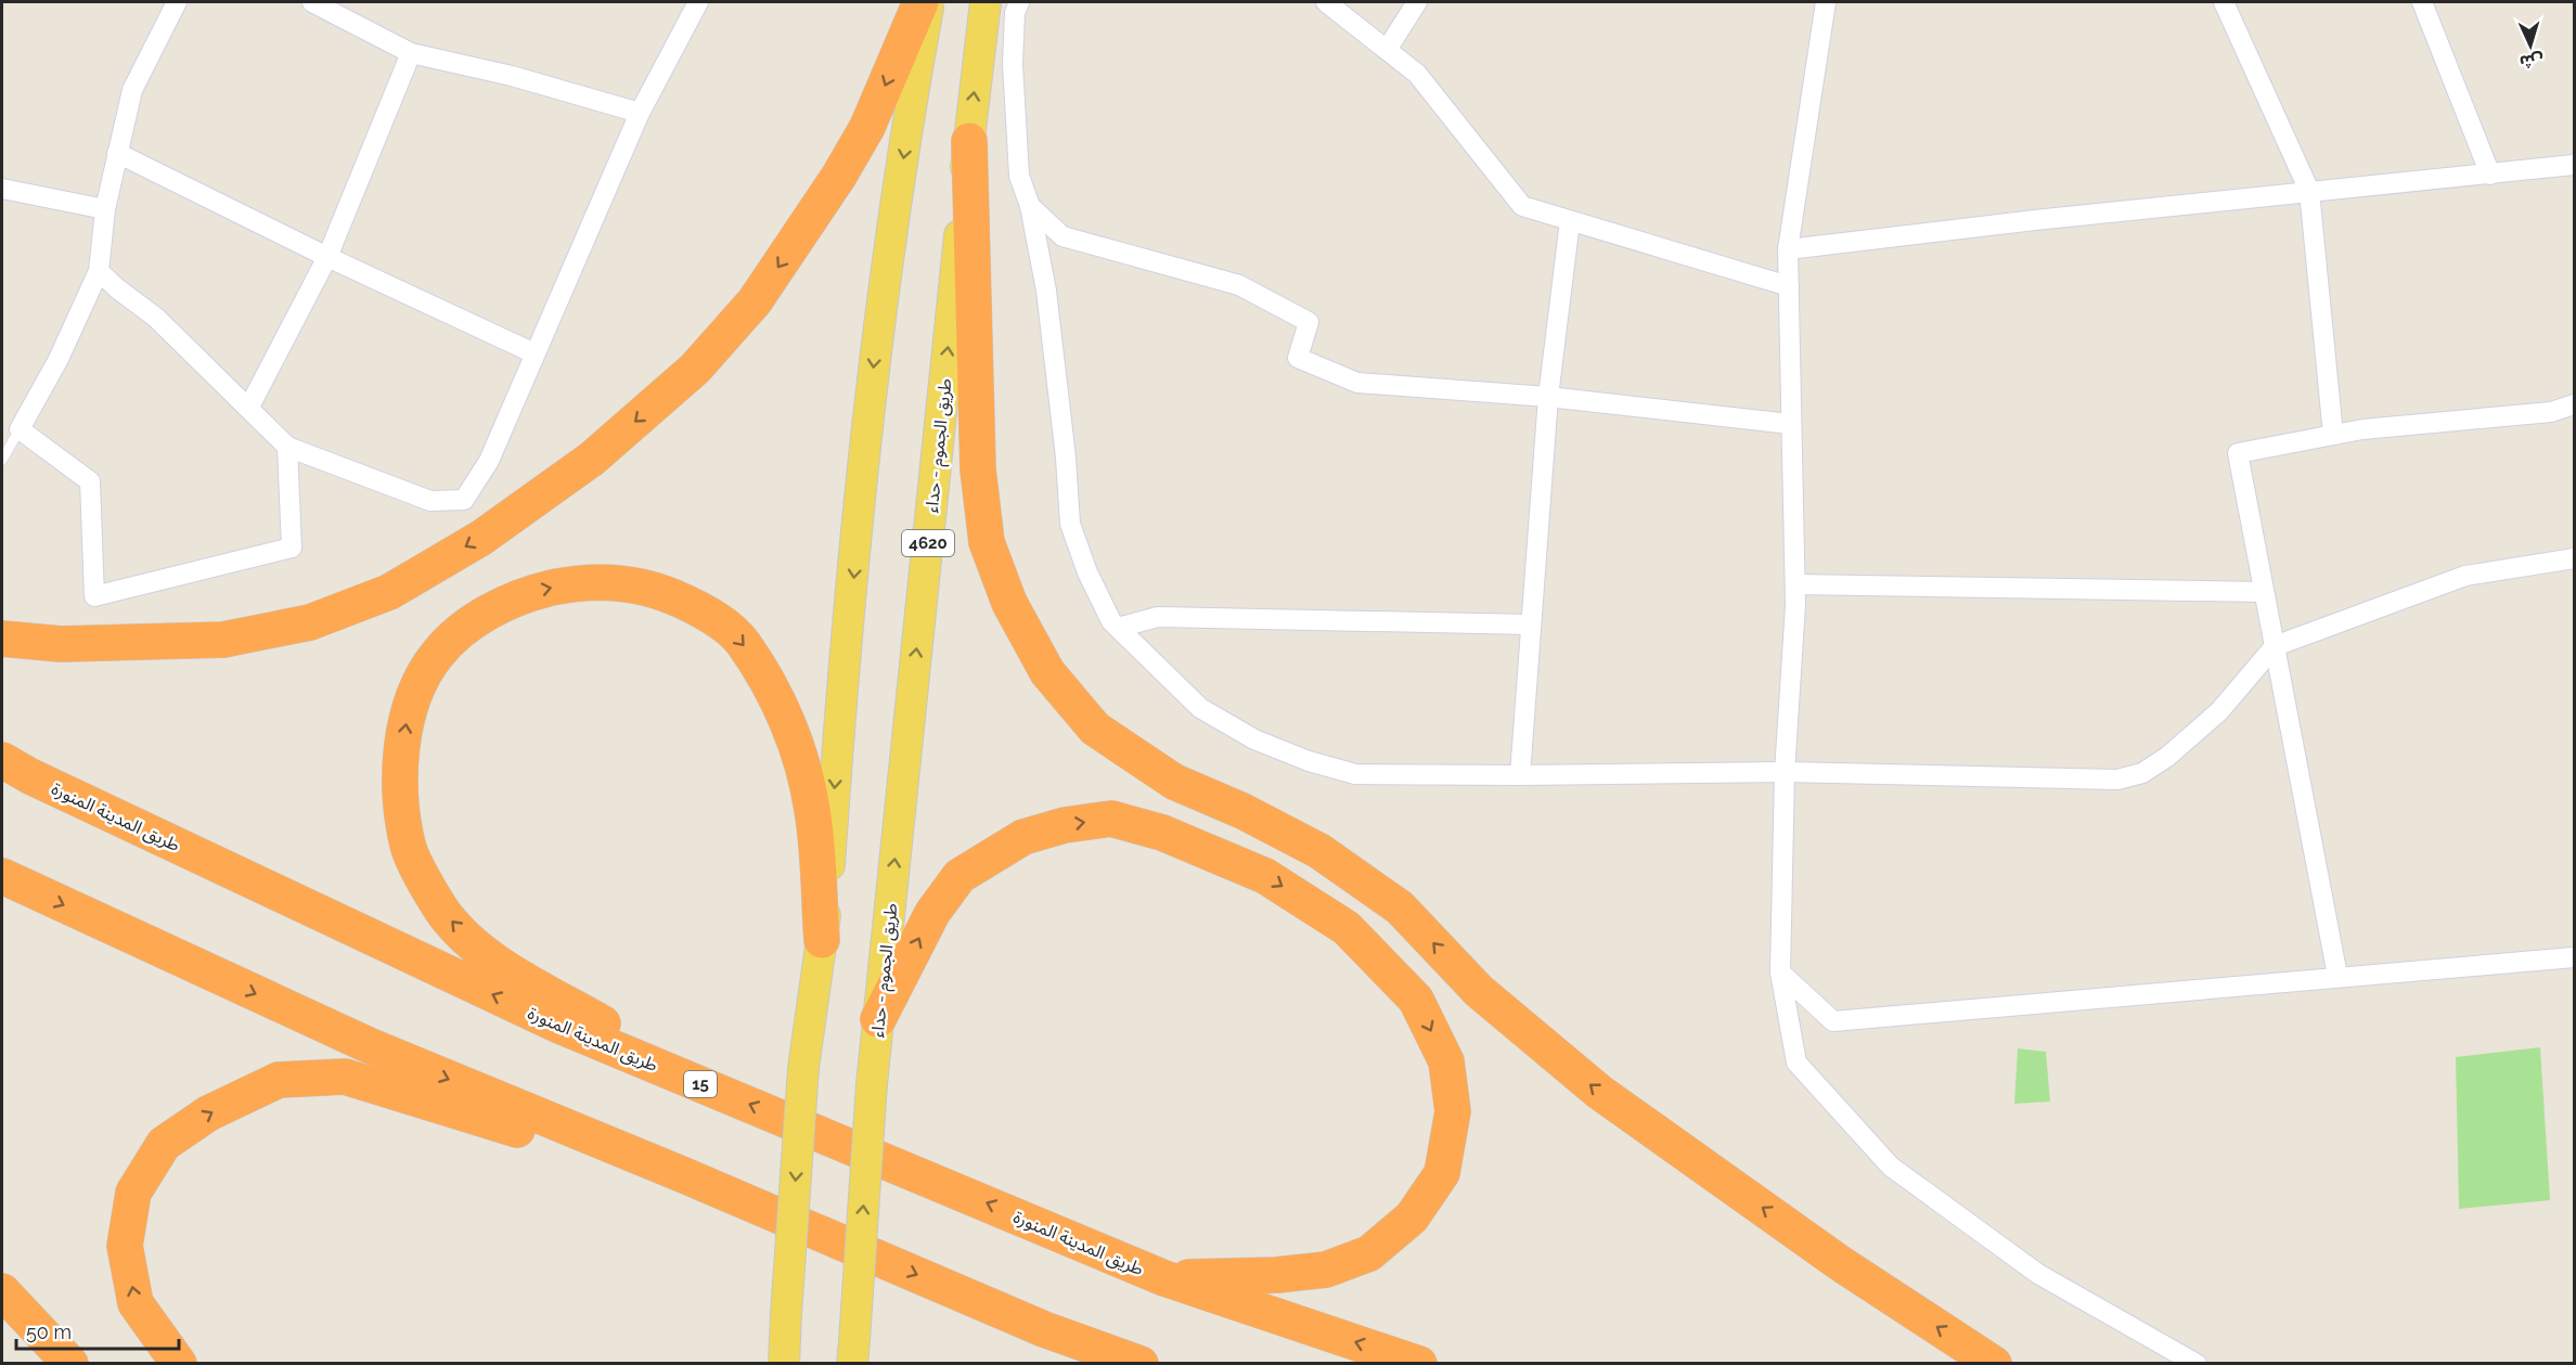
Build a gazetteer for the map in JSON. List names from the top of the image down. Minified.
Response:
{"streets":{"highway":["طريق المدينة المنورة","15"],"main road":["طريق الجموم - حداء","4620"]},"scale_bar":"50 m","north":"bottom"}
